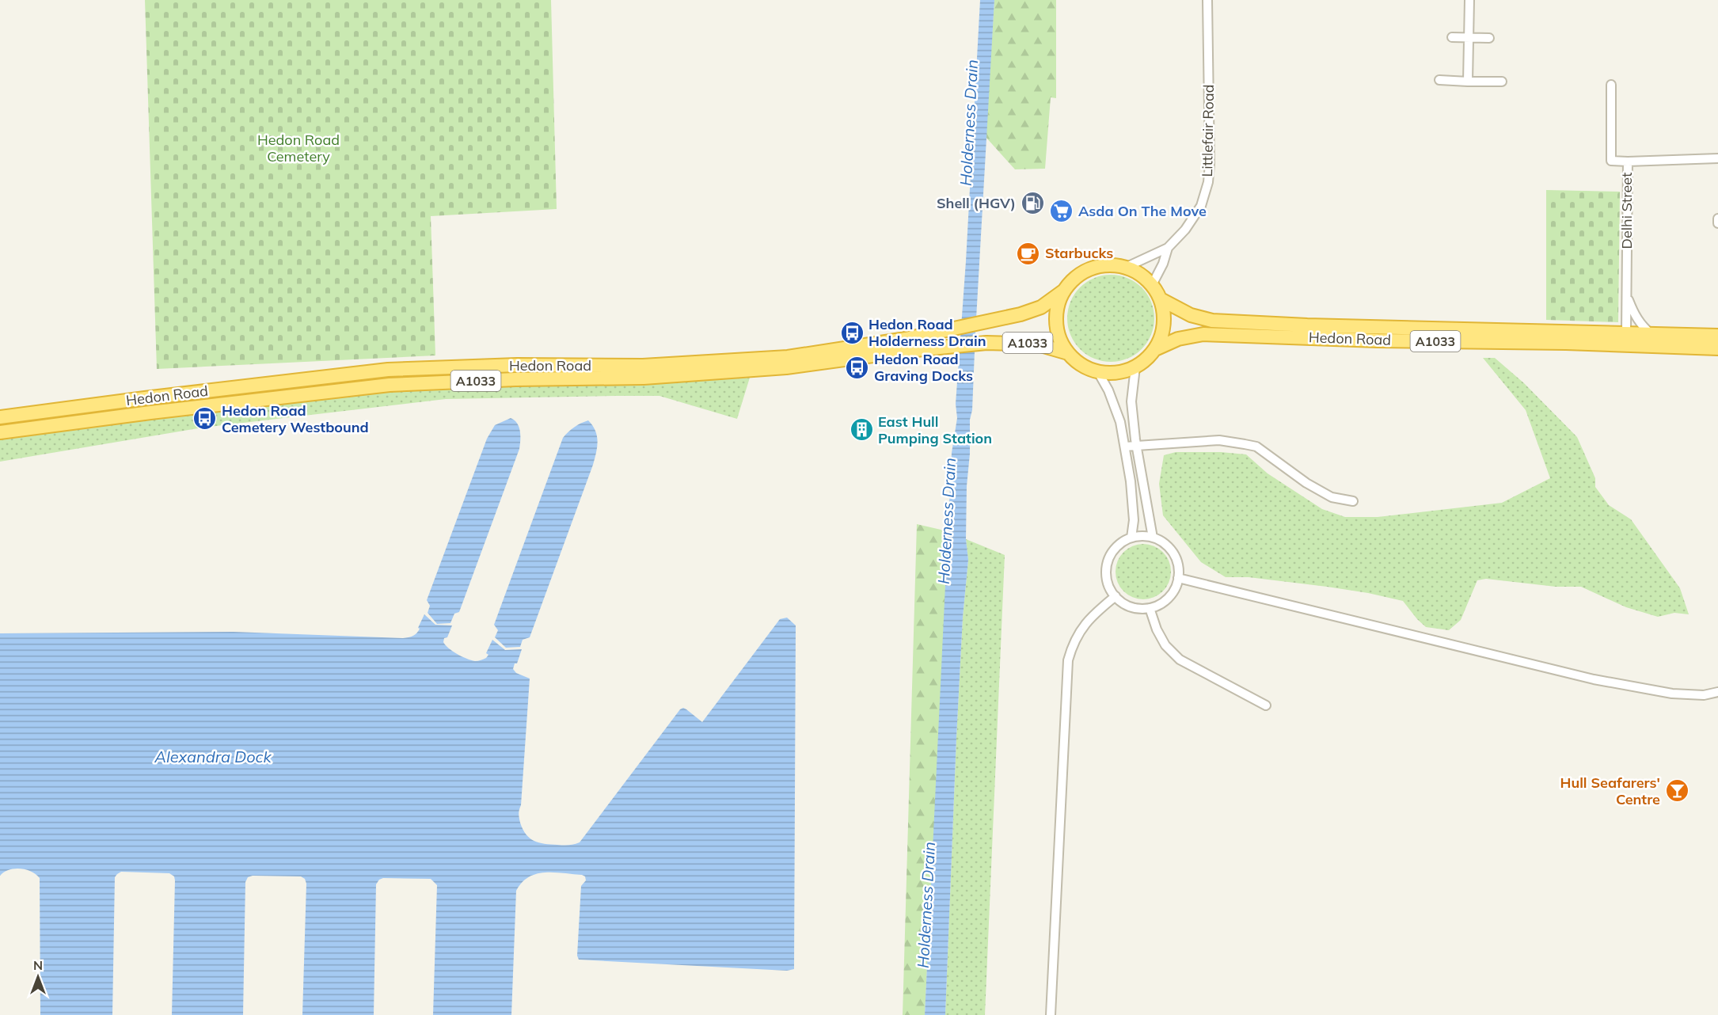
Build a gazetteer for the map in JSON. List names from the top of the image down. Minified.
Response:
{"streets":{"highway":["Hedon Road","A1033"],"street":["Littlefair Road","Delhi Street"]},"crossings":[["Littlefair Road","Hedon Road"],["Littlefair Road","A1033"],["Delhi Street","Hedon Road"],["Hedon Road","A1033"]],"water":["Holderness Drain","Alexandra Dock"],"parks":["Hedon Road Cemetery"],"places":{"fuel station":["Shell (HGV)"],"supermarket":["Asda On The Move"],"cafe":["Starbucks"],"bus stop":["Hedon Road Holderness Drain","Hedon Road Graving Docks","Hedon Road Cemetery Westbound"],"building":["East Hull Pumping Station"],"bar":["Hull Seafarers' Centre"]},"north":"top"}
